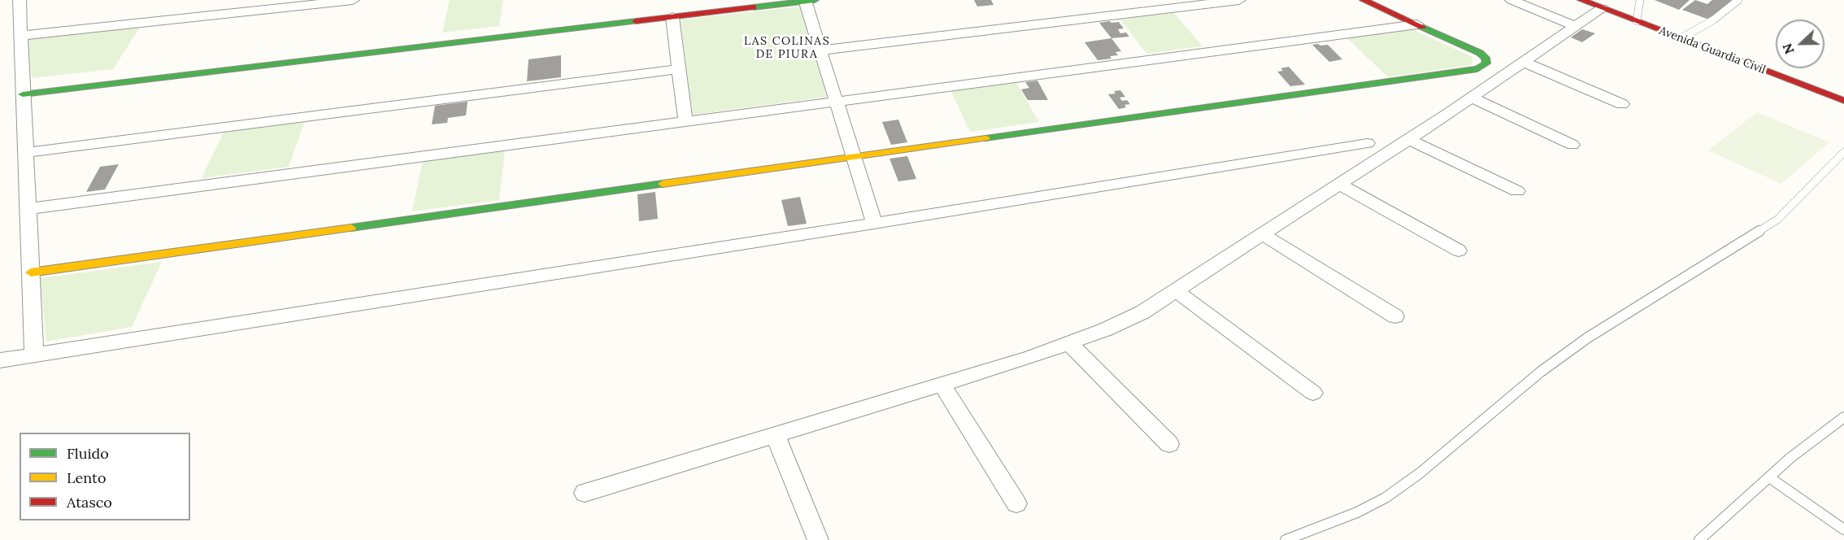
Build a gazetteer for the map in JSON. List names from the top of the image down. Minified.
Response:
{"streets":{"main road":["Avenida Guardia Civil"]},"districts":["LAS COLINAS DE PIURA"],"legend":["Fluido","Lento","Atasco"],"north":"left"}
